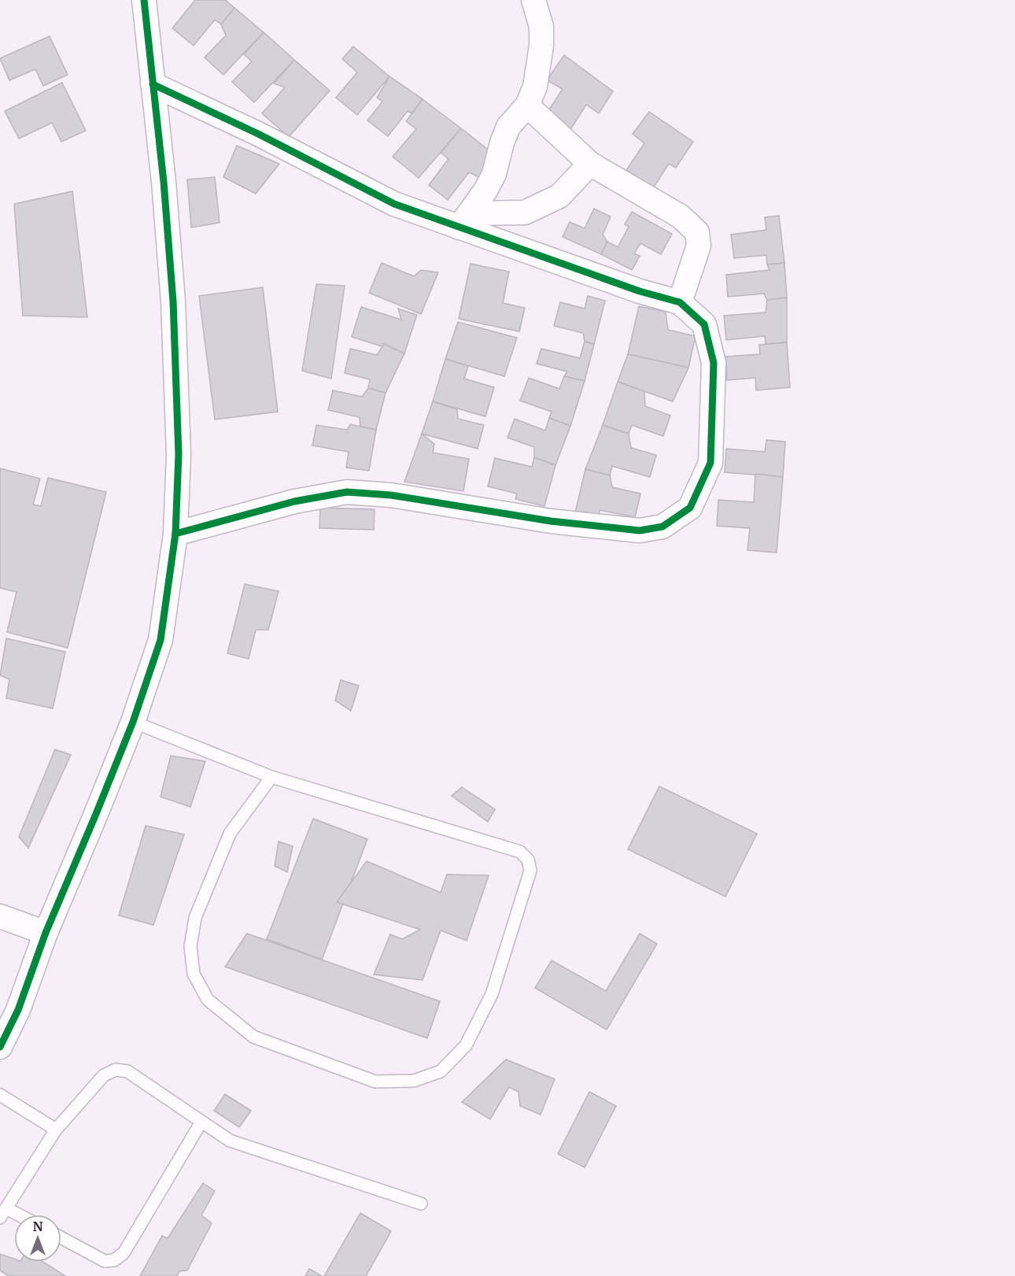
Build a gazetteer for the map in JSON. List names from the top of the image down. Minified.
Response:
{"north":"top"}
